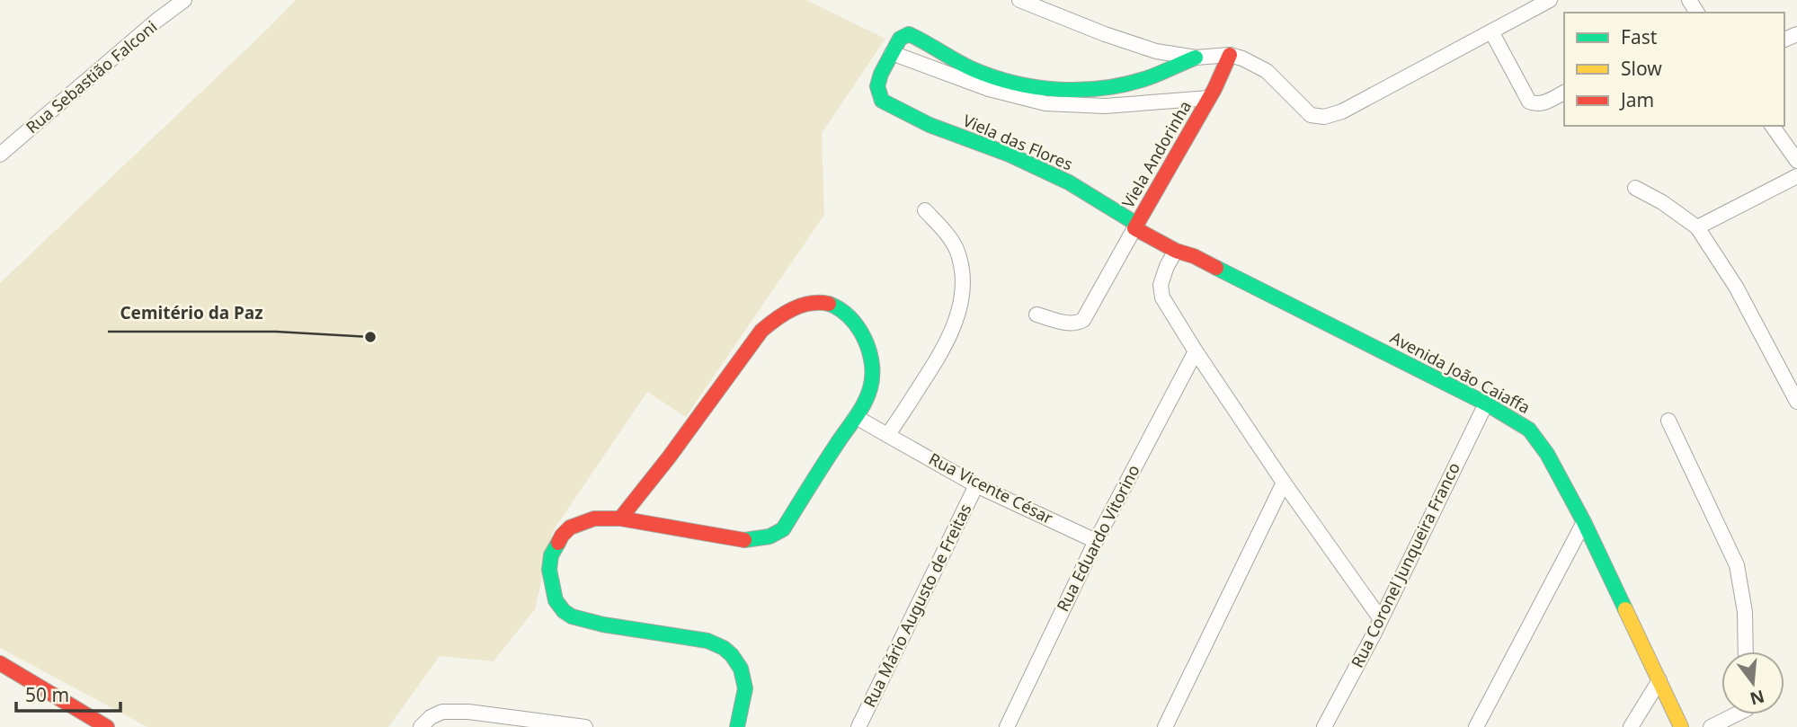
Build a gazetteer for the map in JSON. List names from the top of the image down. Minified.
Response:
{"streets":{"street":["Rua Sebastião Falconi","Viela das Flores","Viela Andorinha","Avenida João Caiaffa","Rua Vicente César","Rua Eduardo Vitorino","Rua Coronel Junqueira Franco","Rua Mário Augusto de Freitas"]},"crossings":[["Viela das Flores","Viela Andorinha"],["Viela Andorinha","Avenida João Caiaffa"],["Avenida João Caiaffa","Rua Coronel Junqueira Franco"],["Rua Vicente César","Rua Eduardo Vitorino"],["Rua Vicente César","Rua Mário Augusto de Freitas"]],"places":["Cemitério da Paz"],"legend":["Fast","Slow","Jam"],"scale_bar":"50 m","north":"bottom"}
